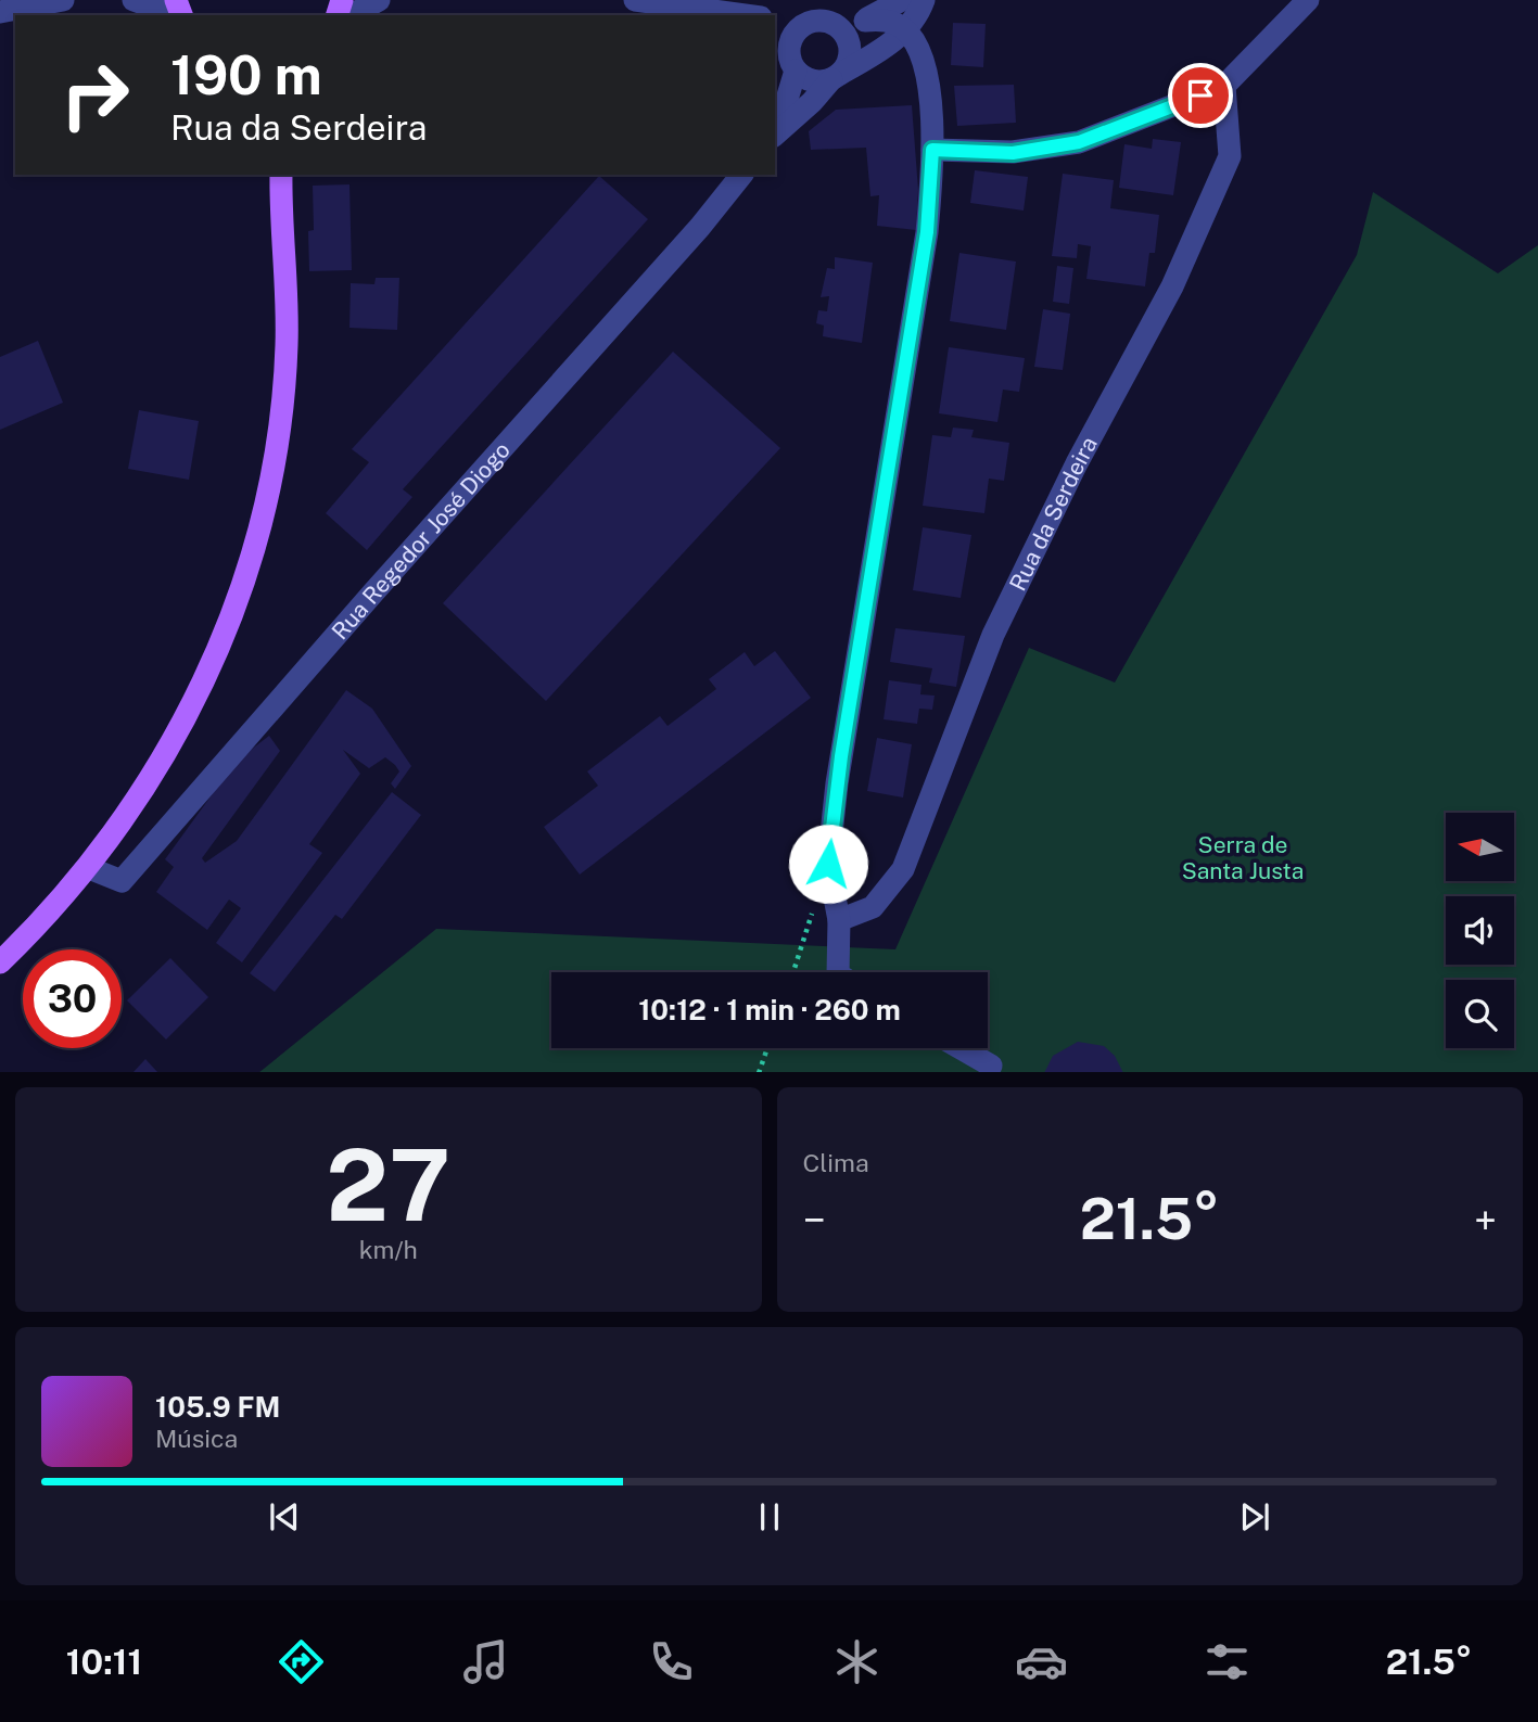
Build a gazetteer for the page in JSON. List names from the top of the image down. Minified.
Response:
{"streets":{"street":["Rua da Serdeira","Rua Regedor José Diogo"]},"parks":["Serra de Santa Justa"],"north":"left","page":{"turn":["190 m","Rua da Serdeira"],"limit":"30","trip":"10:12 · 1 min · 260 m","tile":[["27","km/h"],"Clima"],"heat":["−","21.5°","+"],"song":["105.9 FM","Música"],"tabs":["10:11","21.5°"]}}
